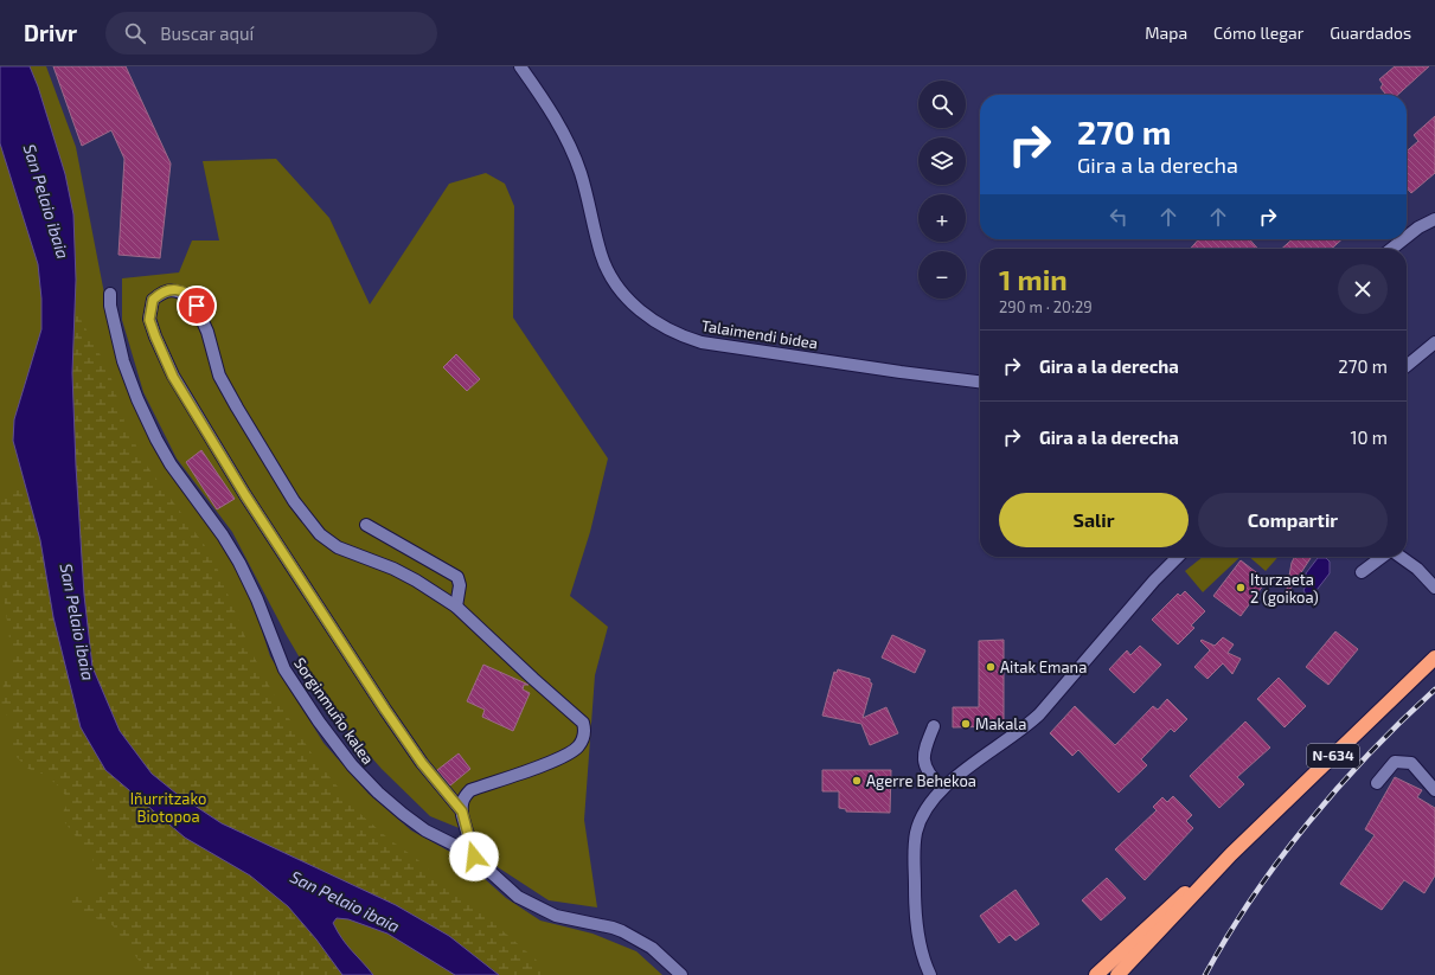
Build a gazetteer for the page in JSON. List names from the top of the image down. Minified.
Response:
{"streets":{"highway":["N-634"],"street":["Talaimendi bidea","Sorginmuño kalea"]},"water":["San Pelaio ibaia"],"parks":["Iñurritzako Biotopoa"],"places":["Iturzaeta 2 (goikoa)","Aitak Emana","Makala","Agerre Behekoa"],"page":{"header":"Drivr","search":"Buscar aquí","nav":["Mapa","Cómo llegar","Guardados"],"map_buttons":["+","−"],"turn":["270 m","Gira a la derecha"],"heading":["1 min","290 m · 20:29"],"list":[{"name":"Gira a la derecha","value":"270 m"},{"name":"Gira a la derecha","value":"10 m"}],"buttons":["Salir","Compartir"]}}
